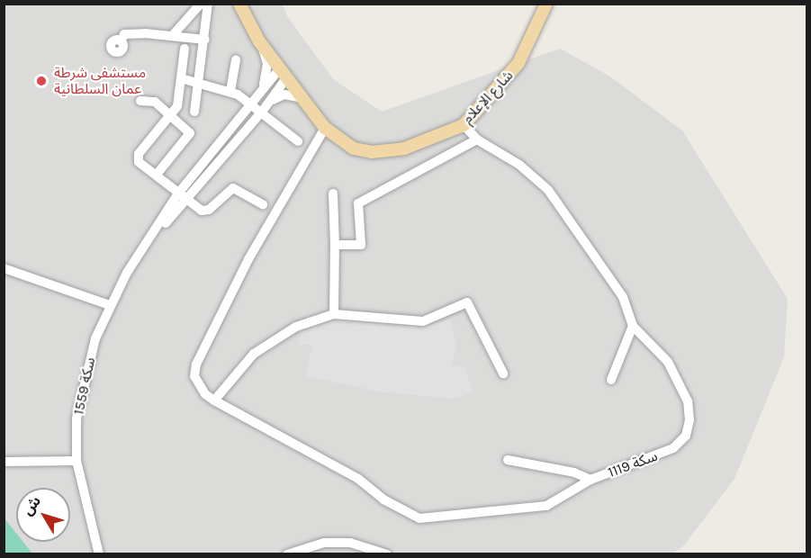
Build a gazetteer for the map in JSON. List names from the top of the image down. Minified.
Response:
{"streets":{"main road":["شارع الإعلام"],"street":["سكة 1559","سكة 1119"]},"crossings":[["شارع الإعلام","سكة 1559"],["شارع الإعلام","سكة 1119"]],"places":["مستشفى شرطة عمان السلطانية"],"north":"top left"}
